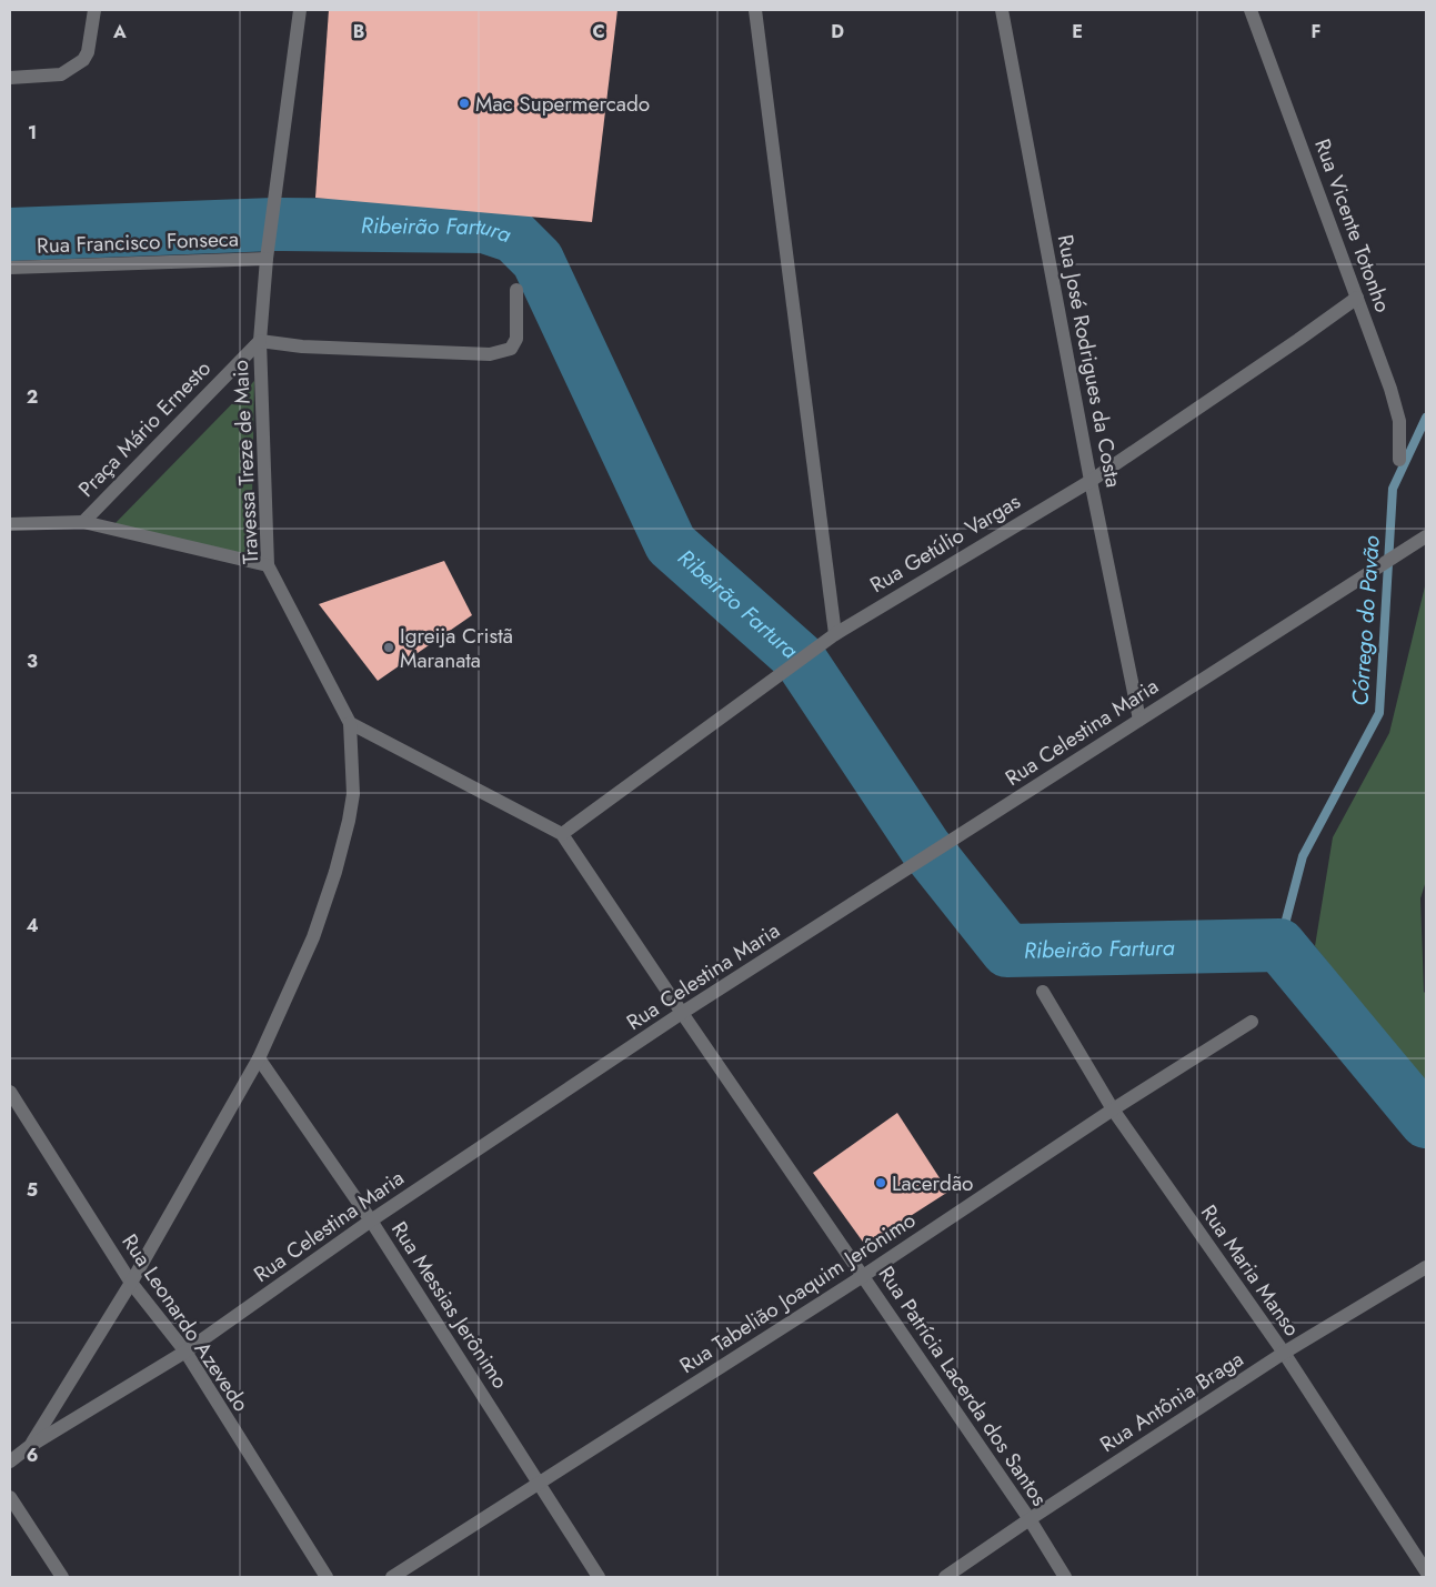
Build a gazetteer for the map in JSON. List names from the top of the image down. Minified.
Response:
{"streets":{"street":["Rua Vicente Totonho","Rua Francisco Fonseca","Rua José Rodrigues da Costa","Praça Mário Ernesto","Travessa Treze de Maio","Rua Getúlio Vargas","Rua Celestina Maria","Rua Maria Manso","Rua Tabelião Joaquim Jerônimo","Rua Messias Jerônimo","Rua Leonardo Azevedo","Rua Patrícia Lacerda dos Santos","Rua Antônia Braga"]},"crossings":[["Rua Vicente Totonho","Rua Getúlio Vargas"],["Rua Francisco Fonseca","Travessa Treze de Maio"],["Rua José Rodrigues da Costa","Rua Getúlio Vargas"],["Rua José Rodrigues da Costa","Rua Celestina Maria"],["Praça Mário Ernesto","Travessa Treze de Maio"],["Rua Getúlio Vargas","Rua Patrícia Lacerda dos Santos"],["Rua Celestina Maria","Rua Messias Jerônimo"],["Rua Celestina Maria","Rua Leonardo Azevedo"],["Rua Celestina Maria","Rua Patrícia Lacerda dos Santos"],["Rua Maria Manso","Rua Tabelião Joaquim Jerônimo"],["Rua Maria Manso","Rua Antônia Braga"],["Rua Tabelião Joaquim Jerônimo","Rua Messias Jerônimo"],["Rua Tabelião Joaquim Jerônimo","Rua Patrícia Lacerda dos Santos"],["Rua Patrícia Lacerda dos Santos","Rua Antônia Braga"]],"water":["Ribeirão Fartura","Córrego do Pavão"],"places":["Mac Supermercado","Igreija Cristã Maranata","Lacerdão"],"grid":{"columns":["A","B","C","D","E","F"],"rows":["1","2","3","4","5","6"]}}
